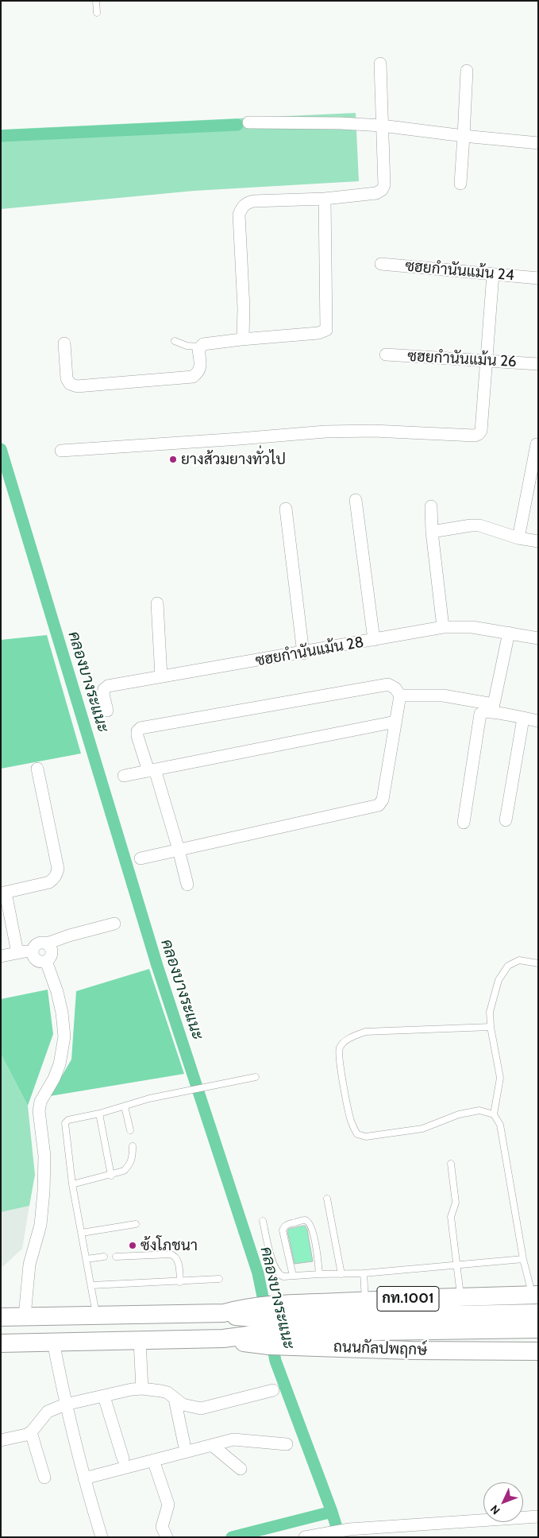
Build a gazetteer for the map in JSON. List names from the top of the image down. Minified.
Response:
{"streets":{"main road":["กท.1001","ถนนกัลปพฤกษ์"],"street":["ซฮยกำนันแม้น 24","ซฮยกำนันแม้น 26","ซฮยกำนันแม้น 28"]},"water":["คลองบางระแนะ"],"places":["ยางส้วมยางทั่วไป","ซ้งโภชนา"],"north":"bottom left"}
